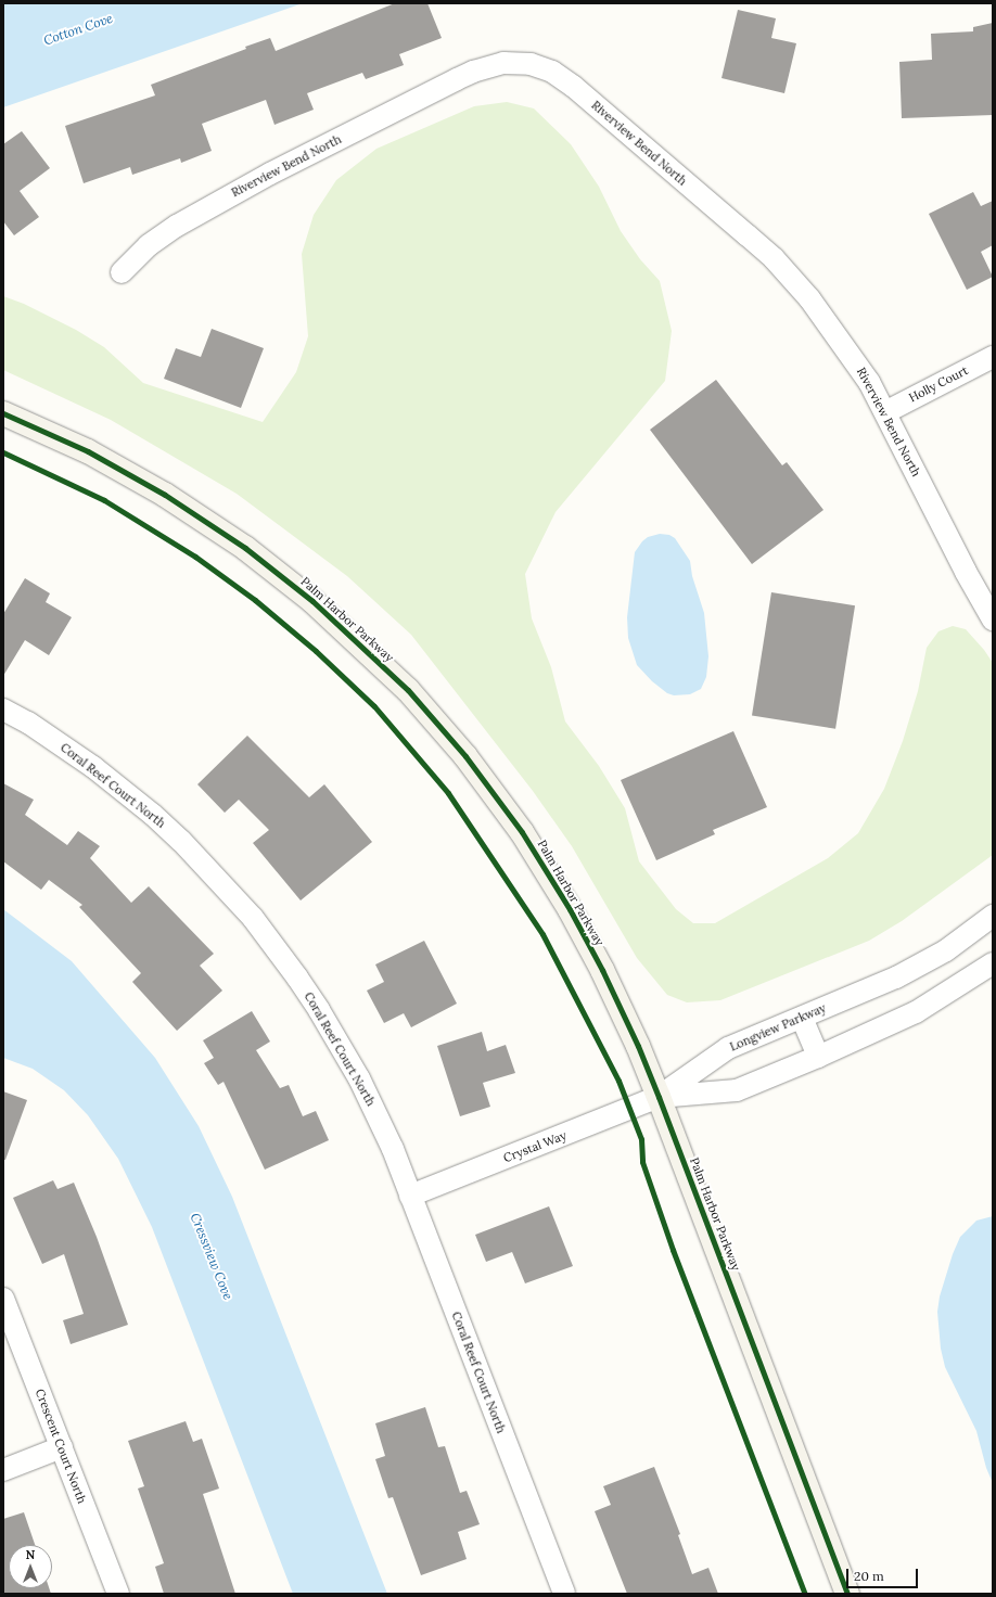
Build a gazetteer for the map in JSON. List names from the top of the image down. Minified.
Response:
{"streets":{"street":["Riverview Bend North","Holly Court","Palm Harbor Parkway","Coral Reef Court North","Longview Parkway","Crystal Way","Crescent Court North"]},"crossings":[["Riverview Bend North","Holly Court"],["Palm Harbor Parkway","Longview Parkway"],["Palm Harbor Parkway","Crystal Way"],["Coral Reef Court North","Crystal Way"],["Longview Parkway","Crystal Way"]],"water":["Cotton Cove","Cressview Cove"],"scale_bar":"20 m","north":"top"}
